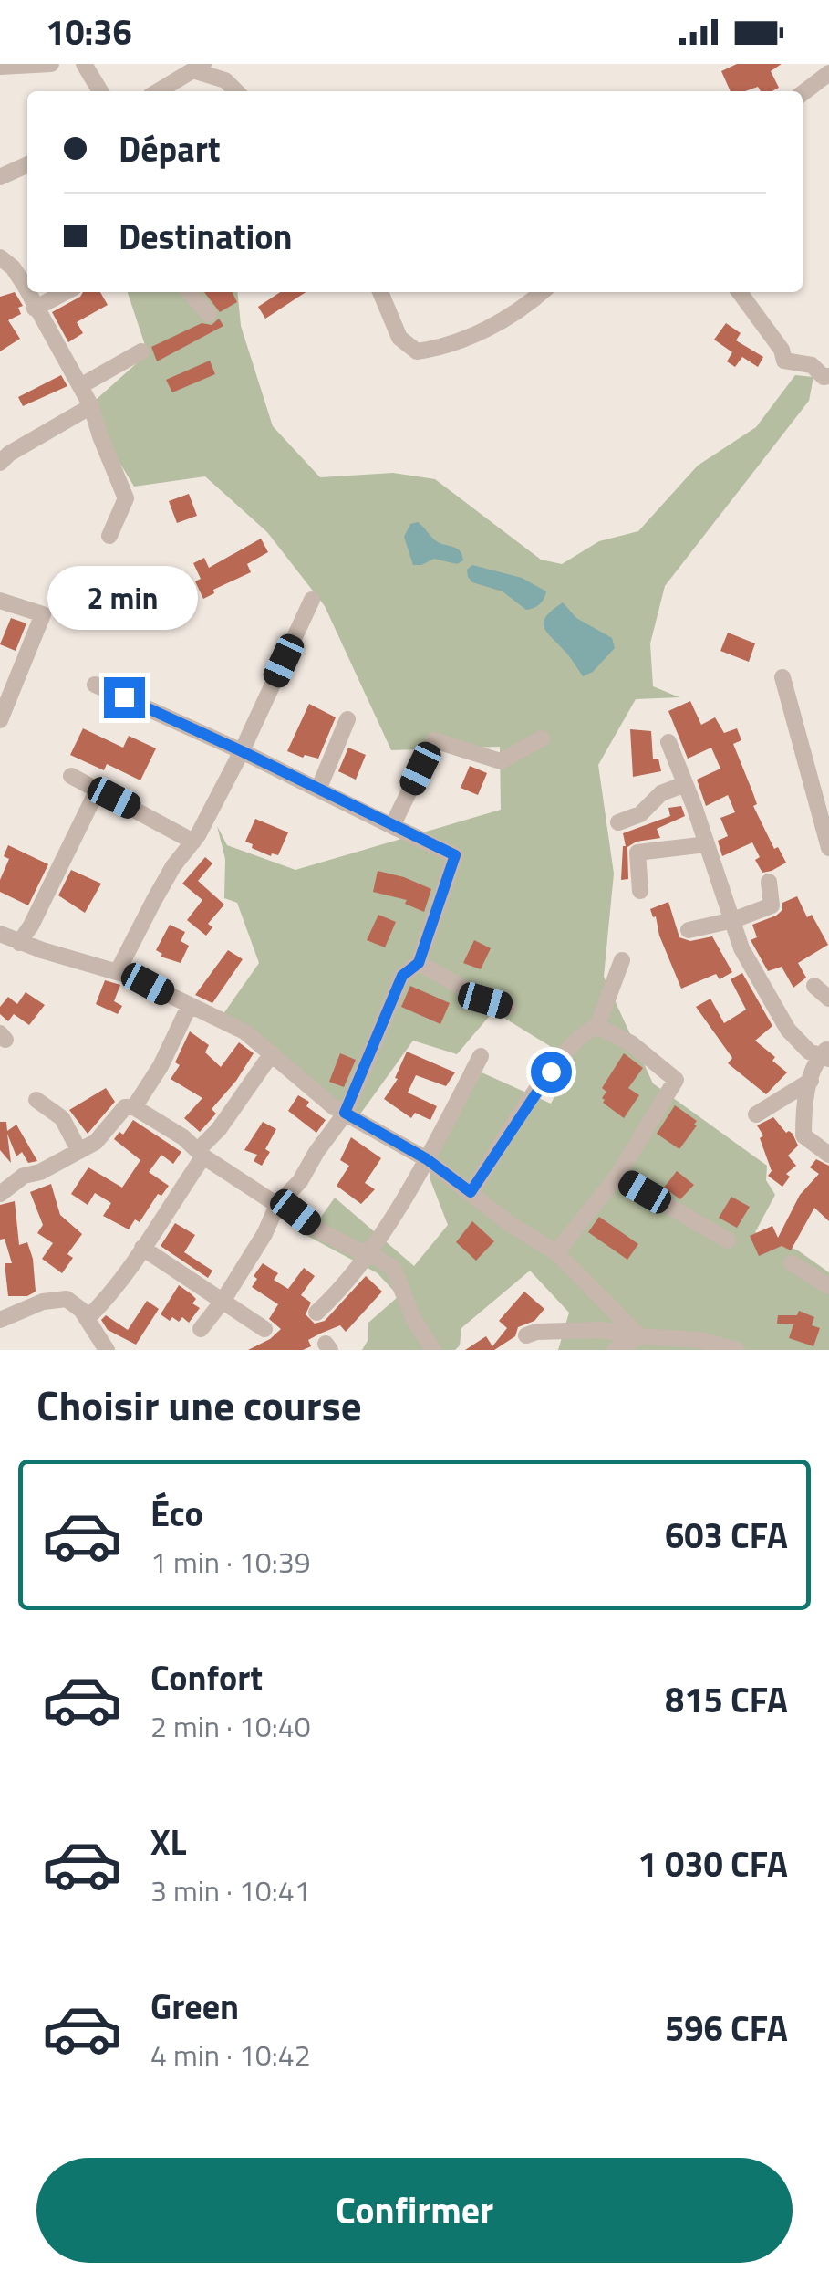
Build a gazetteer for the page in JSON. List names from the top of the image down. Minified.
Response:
{"page":{"status":"10:36","banner":["Départ","Destination"],"bubble":"2 min","heading":"Choisir une course","list":[{"name":"Éco","note":"1 min · 10:39","value":"603 CFA"},{"name":"Confort","note":"2 min · 10:40","value":"815 CFA"},{"name":"XL","note":"3 min · 10:41","value":"1 030 CFA"},{"name":"Green","note":"4 min · 10:42","value":"596 CFA"}],"buttons":"Confirmer"}}
